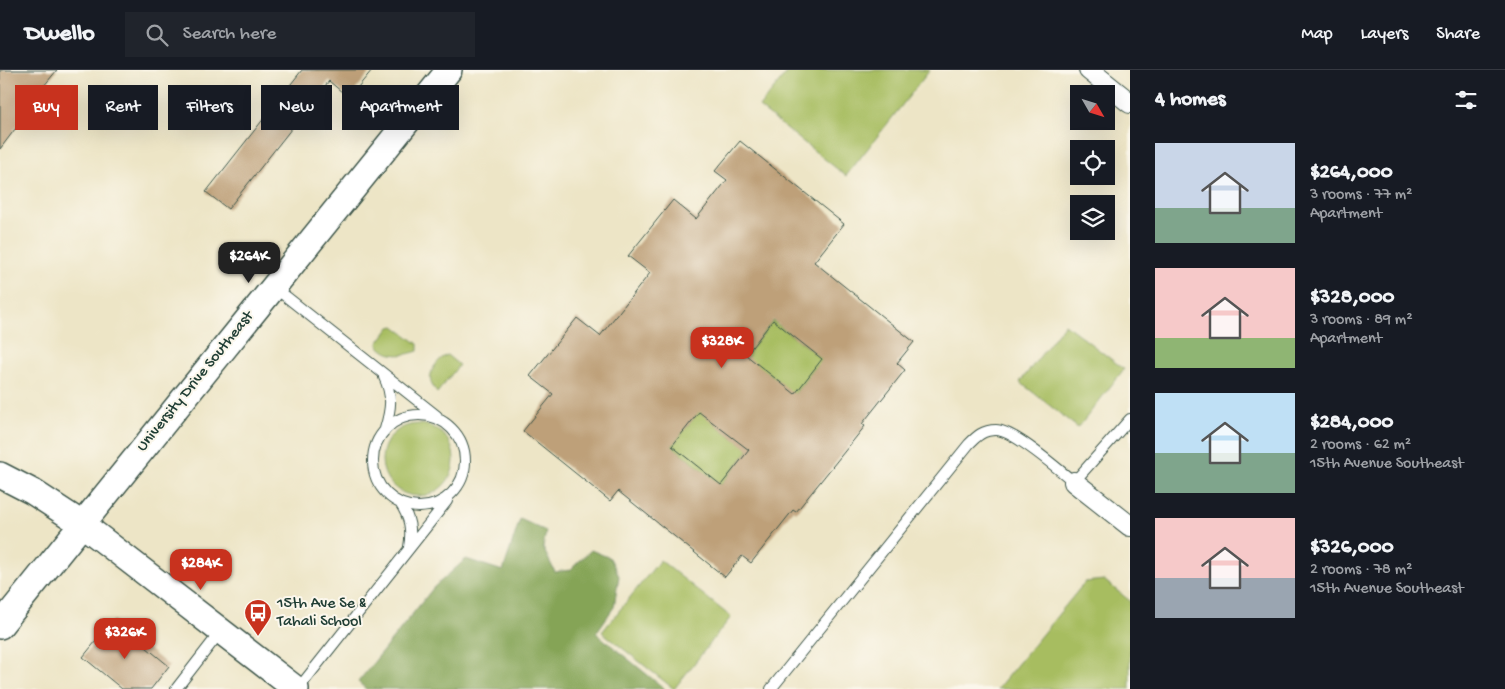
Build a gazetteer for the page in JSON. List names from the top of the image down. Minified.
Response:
{"streets":{"street":["University Drive Southeast"]},"places":{"bus stop":["15th Ave Se & Tahali School"]},"north":"bottom right","page":{"header":"Dwello","search":"Search here","nav":["Map","Layers","Share"],"heading":"4 homes","chip":["Buy","Rent","Filters","New","Apartment"],"list":[{"name":"$264,000","note":"3 rooms · 77 m² · Apartment"},{"name":"$328,000","note":"3 rooms · 89 m² · Apartment"},{"name":"$284,000","note":"2 rooms · 62 m² · 15th Avenue Southeast"},{"name":"$326,000","note":"2 rooms · 78 m² · 15th Avenue Southeast"}],"price":["$264K","$328K","$284K","$326K"]}}
